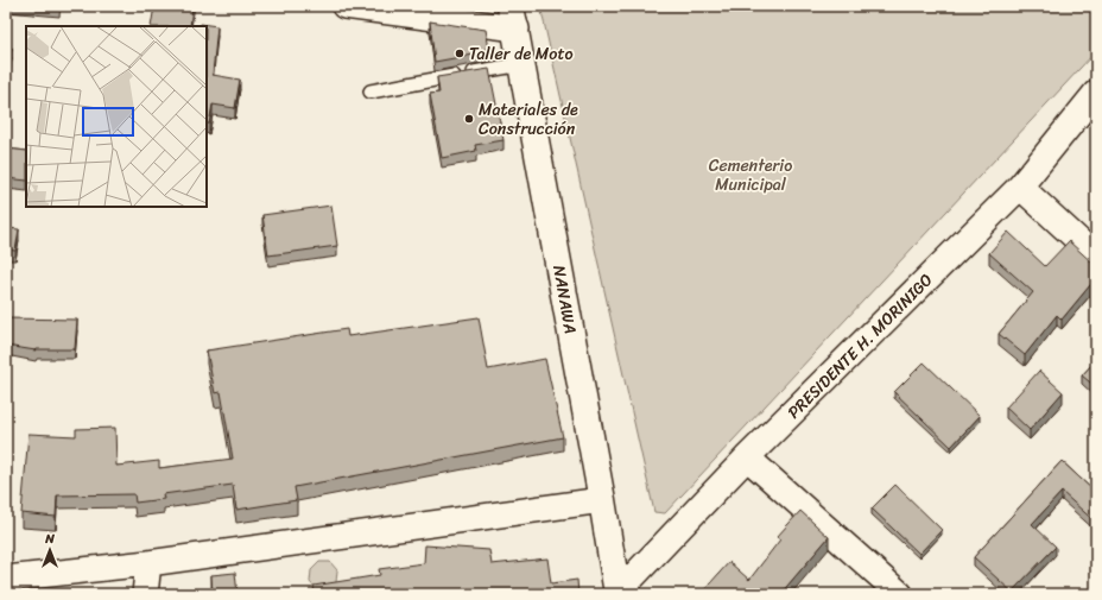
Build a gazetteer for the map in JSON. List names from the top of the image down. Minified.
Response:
{"streets":{"street":["NANAWA","PRESIDENTE H. MORINIGO"]},"crossings":[["NANAWA","PRESIDENTE H. MORINIGO"]],"parks":["Cementerio Municipal"],"places":["Taller de Moto","Materiales de Construcción"],"north":"top"}
